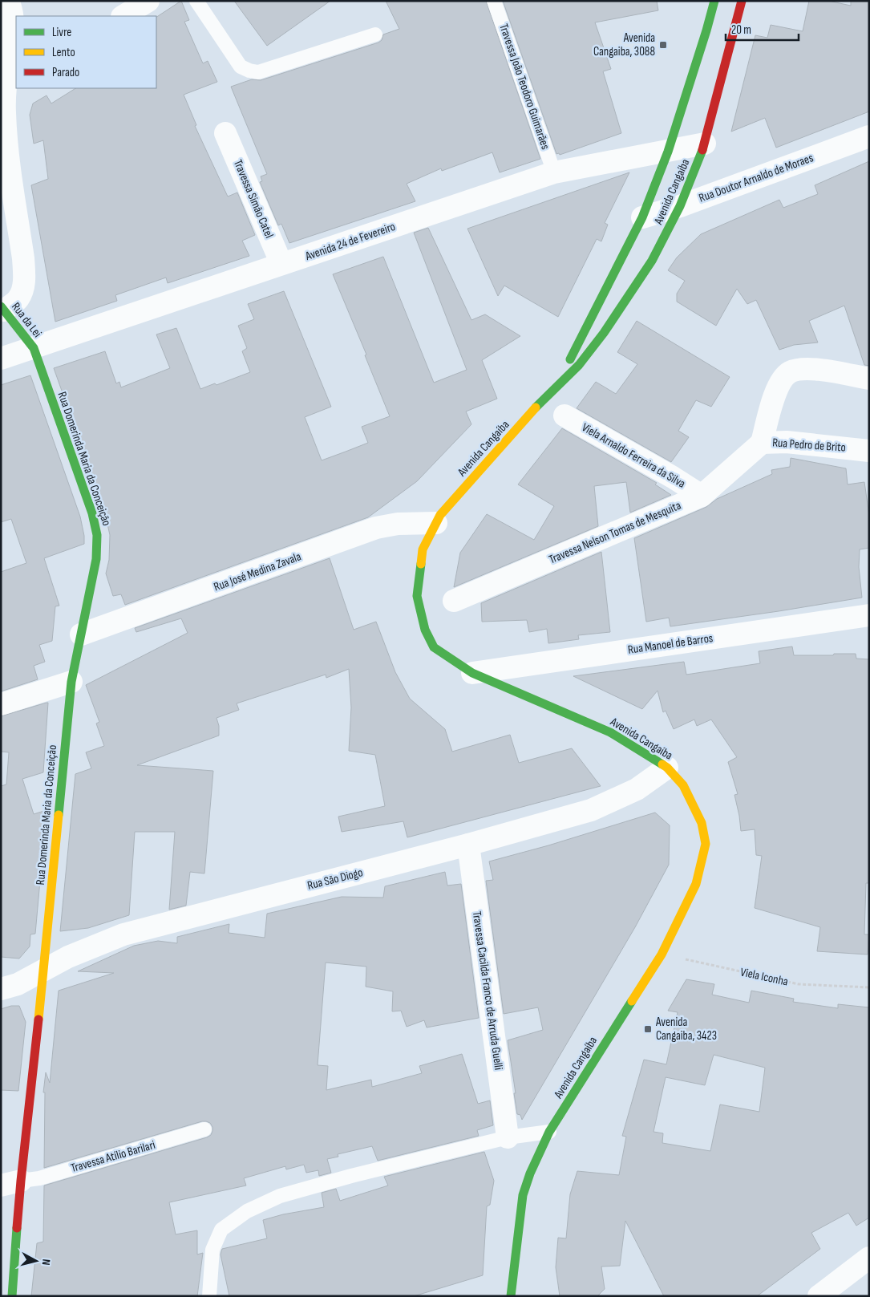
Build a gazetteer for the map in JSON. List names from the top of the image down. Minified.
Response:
{"streets":{"main road":["Avenida Cangaíba","Rua da Lei","Rua Domerinda Maria da Conceição"],"street":["Rua Doutor Arnaldo de Moraes","Travessa Simão Catel","Avenida 24 de Fevereiro","Rua Pedro de Brito","Viela Arnaldo Ferreira da Silva","Travessa Nelson Tomas de Mesquita","Rua José Medina Zavala","Rua Manoel de Barros","Rua São Diogo","Travessa Cacilda Franco de Arruda Guelli"],"lane":["Travessa João Teodoro Guimarães","Travessa Atílio Barilari"],"path":["Viela Iconha"]},"crossings":[["Travessa João Teodoro Guimarães","Avenida 24 de Fevereiro"],["Rua Doutor Arnaldo de Moraes","Avenida Cangaíba"],["Avenida Cangaíba","Avenida 24 de Fevereiro"],["Avenida Cangaíba","Rua José Medina Zavala"],["Avenida Cangaíba","Rua Manoel de Barros"],["Avenida Cangaíba","Rua São Diogo"],["Avenida Cangaíba","Viela Iconha"],["Travessa Simão Catel","Avenida 24 de Fevereiro"],["Avenida 24 de Fevereiro","Rua da Lei"],["Avenida 24 de Fevereiro","Rua Domerinda Maria da Conceição"],["Rua da Lei","Rua Domerinda Maria da Conceição"],["Rua Pedro de Brito","Travessa Nelson Tomas de Mesquita"],["Viela Arnaldo Ferreira da Silva","Travessa Nelson Tomas de Mesquita"],["Rua Domerinda Maria da Conceição","Rua José Medina Zavala"],["Rua Domerinda Maria da Conceição","Rua São Diogo"],["Rua Domerinda Maria da Conceição","Travessa Atílio Barilari"],["Rua São Diogo","Travessa Cacilda Franco de Arruda Guelli"]],"places":{"transit":["Avenida Cangaiba, 3088","Avenida Cangaiba, 3423"]},"legend":["Livre","Lento","Parado"],"scale_bar":"20 m","north":"right"}
